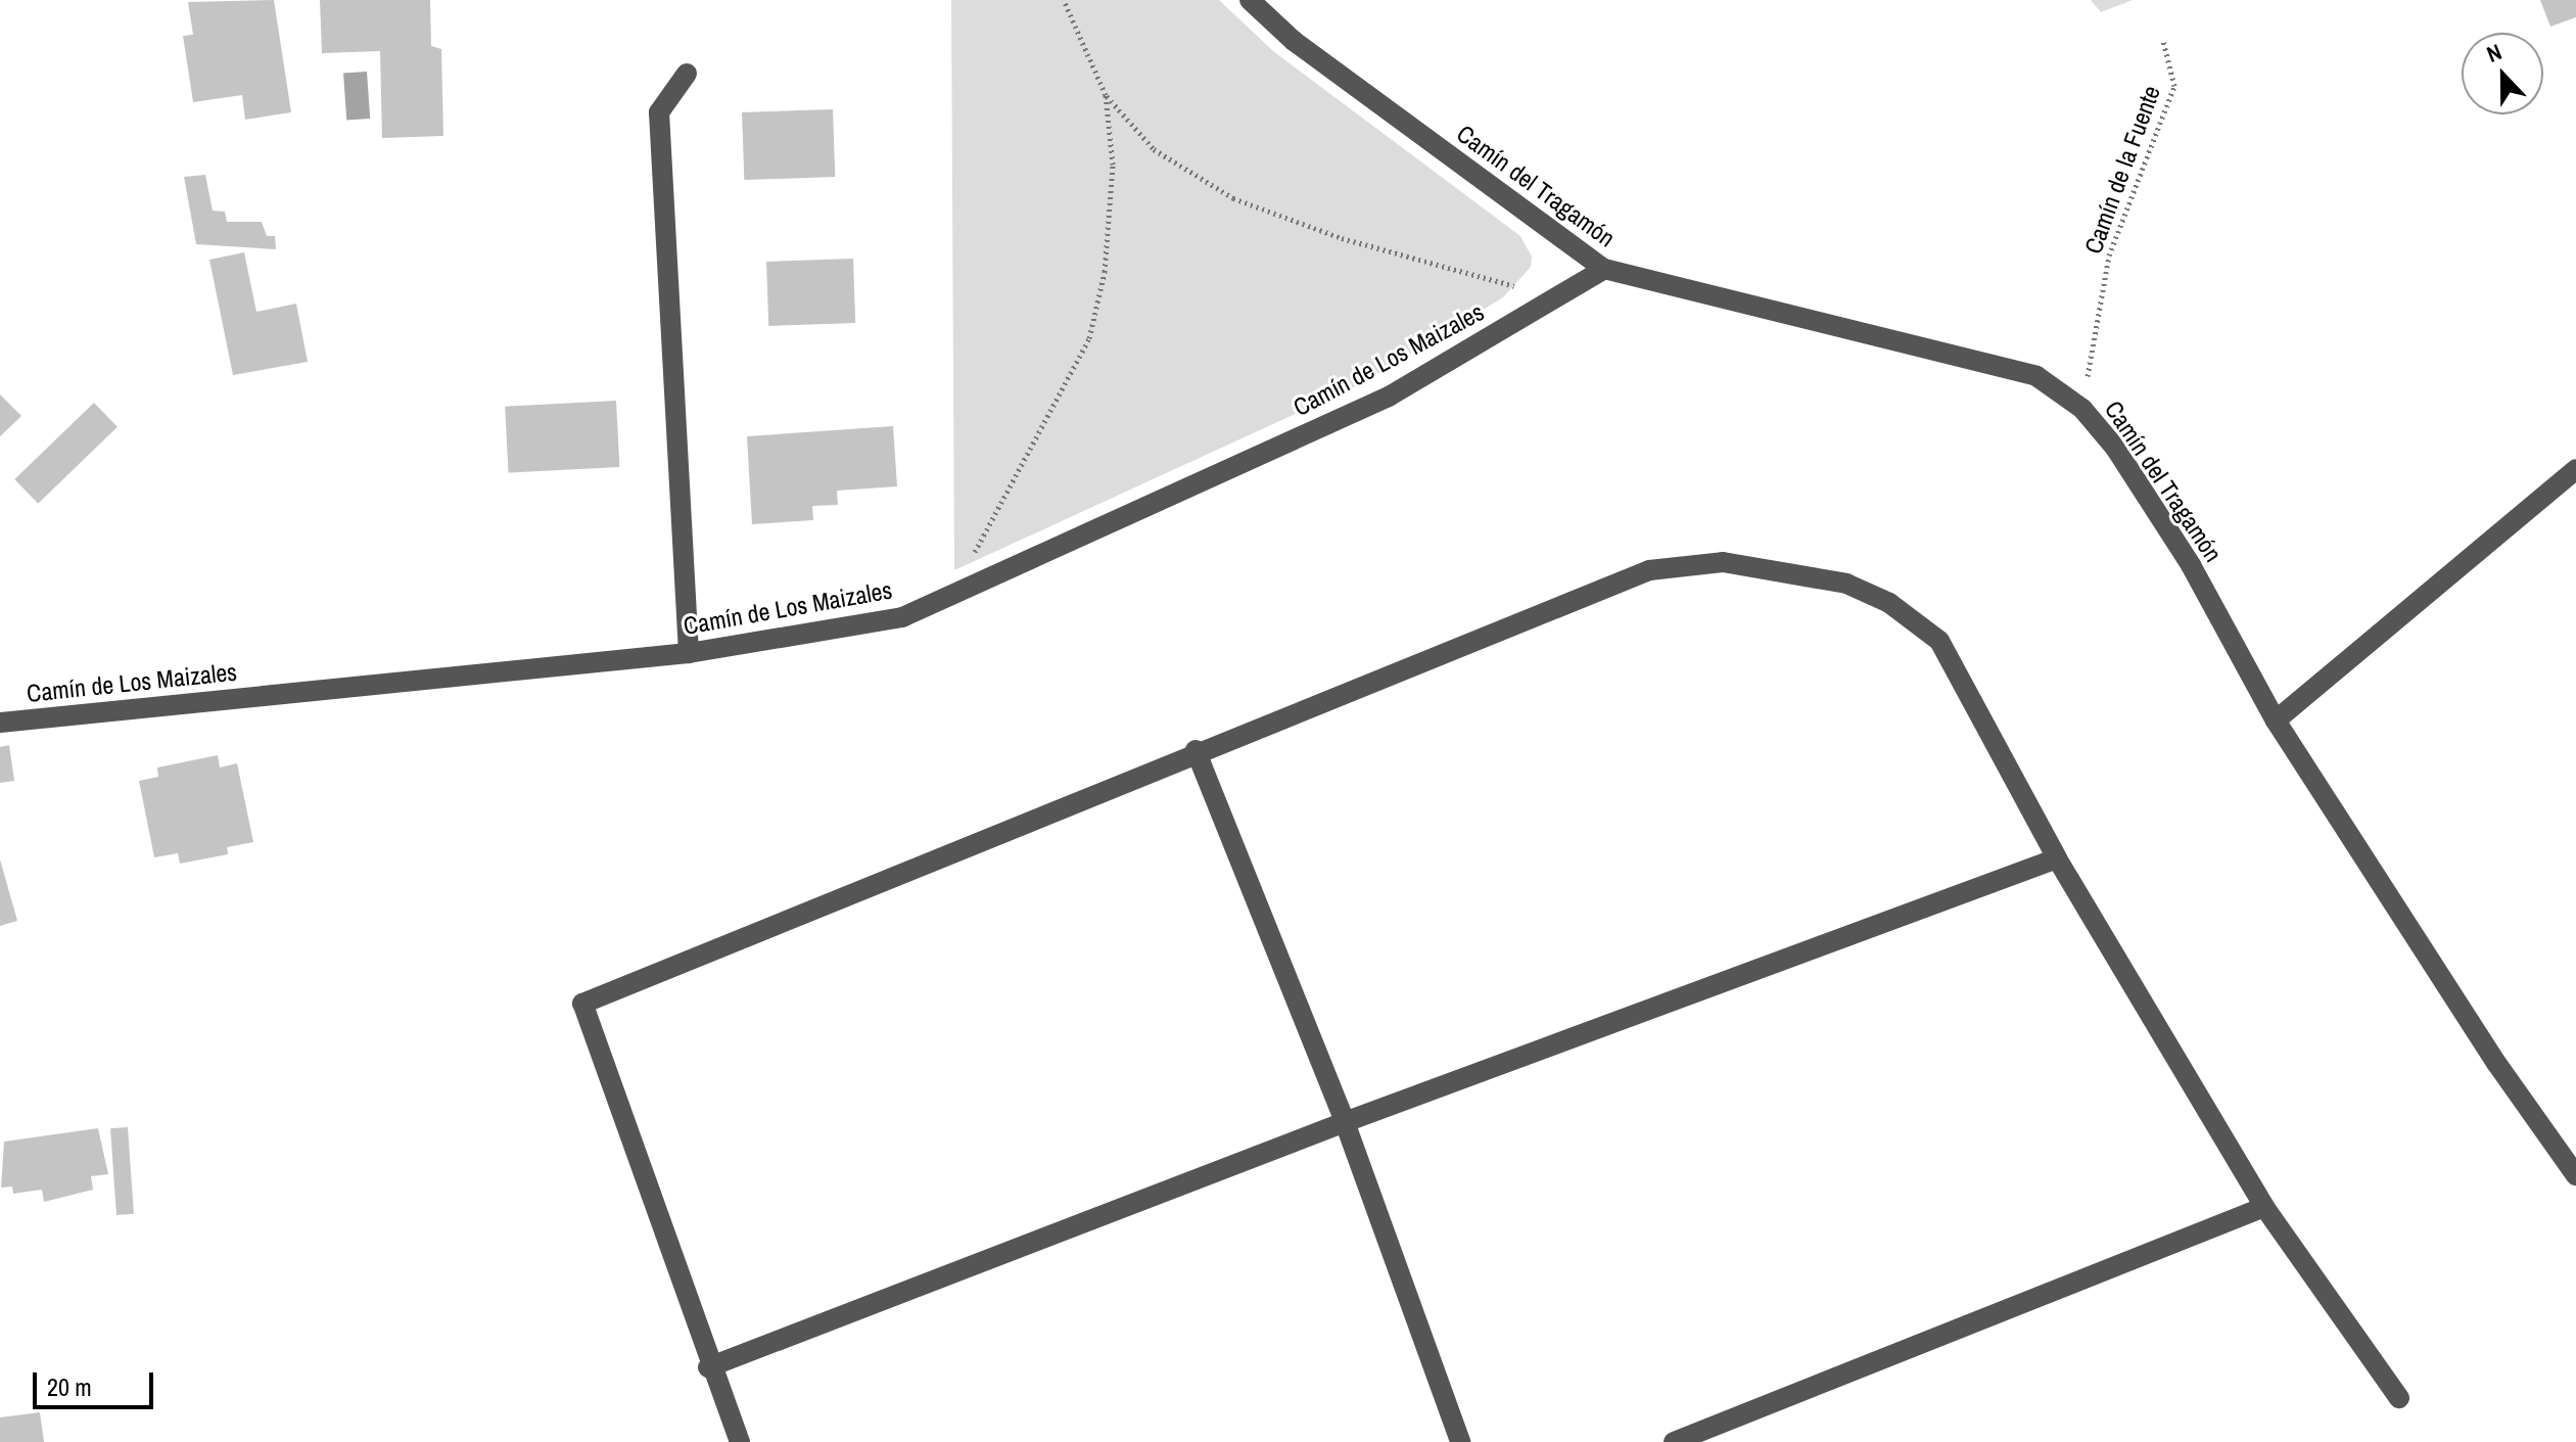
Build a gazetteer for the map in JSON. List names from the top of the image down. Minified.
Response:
{"streets":{"street":["Camín del Tragamón","Camín de Los Maizales"],"path":["Camín de la Fuente"]},"crossings":[["Camín de la Fuente","Camín del Tragamón"],["Camín del Tragamón","Camín de Los Maizales"]],"scale_bar":"20 m","north":"top"}
